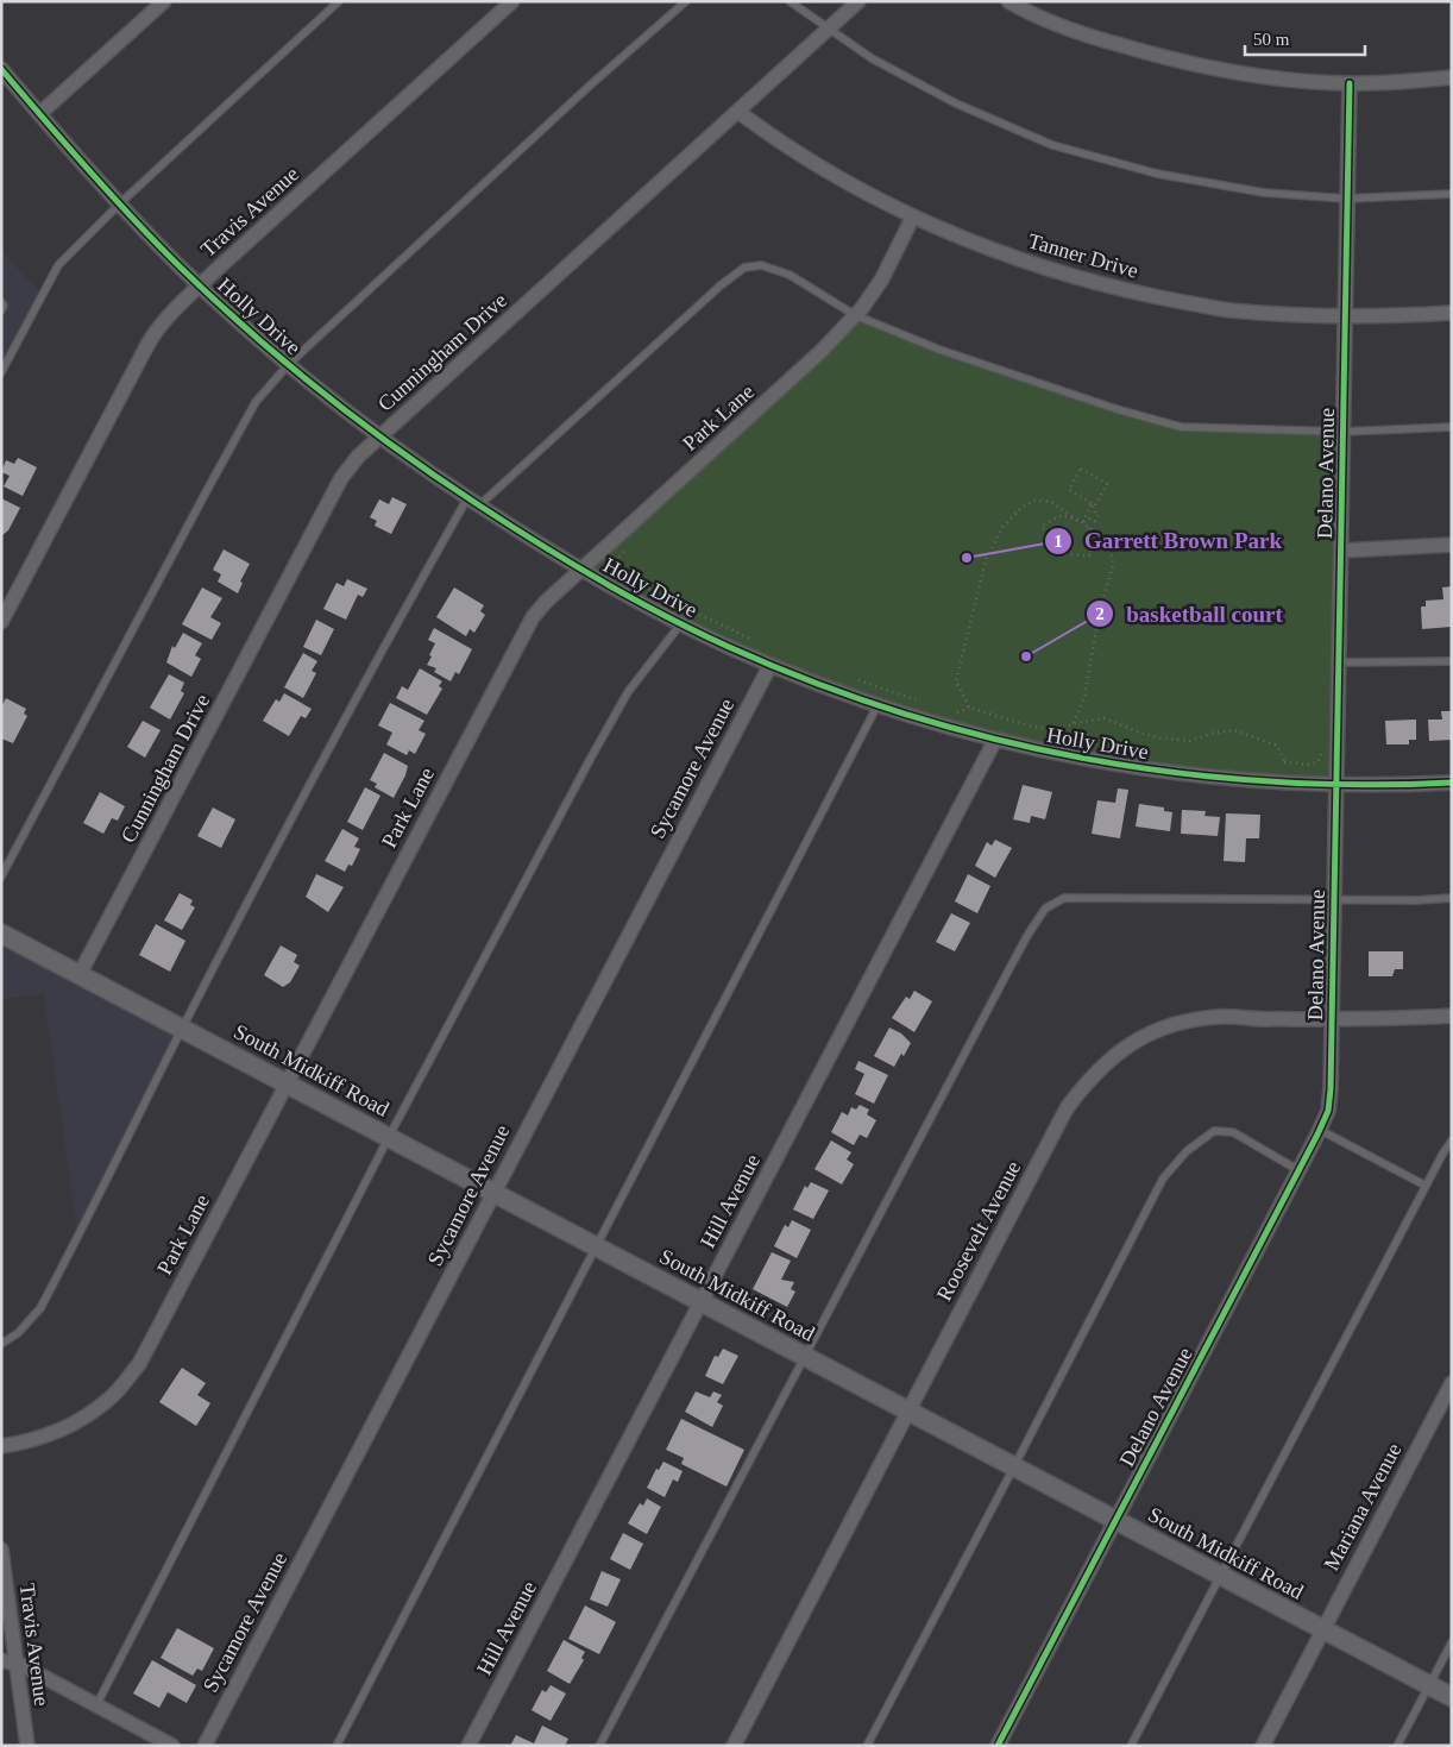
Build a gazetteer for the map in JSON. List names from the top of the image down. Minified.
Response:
{"streets":{"main road":["South Midkiff Road"],"street":["Travis Avenue","Tanner Drive","Holly Drive","Cunningham Drive","Park Lane","Delano Avenue","Sycamore Avenue","Hill Avenue","Roosevelt Avenue","Mariana Avenue"]},"crossings":[["Travis Avenue","Holly Drive"],["Tanner Drive","Cunningham Drive"],["Tanner Drive","Park Lane"],["Tanner Drive","Delano Avenue"],["Holly Drive","Cunningham Drive"],["Holly Drive","Park Lane"],["Holly Drive","Delano Avenue"],["Holly Drive","Sycamore Avenue"],["Holly Drive","Hill Avenue"],["Cunningham Drive","South Midkiff Road"],["Park Lane","South Midkiff Road"],["Delano Avenue","South Midkiff Road"],["Delano Avenue","Roosevelt Avenue"],["Sycamore Avenue","South Midkiff Road"],["South Midkiff Road","Hill Avenue"],["South Midkiff Road","Roosevelt Avenue"],["South Midkiff Road","Mariana Avenue"]],"places":["Garrett Brown Park","basketball court"],"scale_bar":"50 m"}
